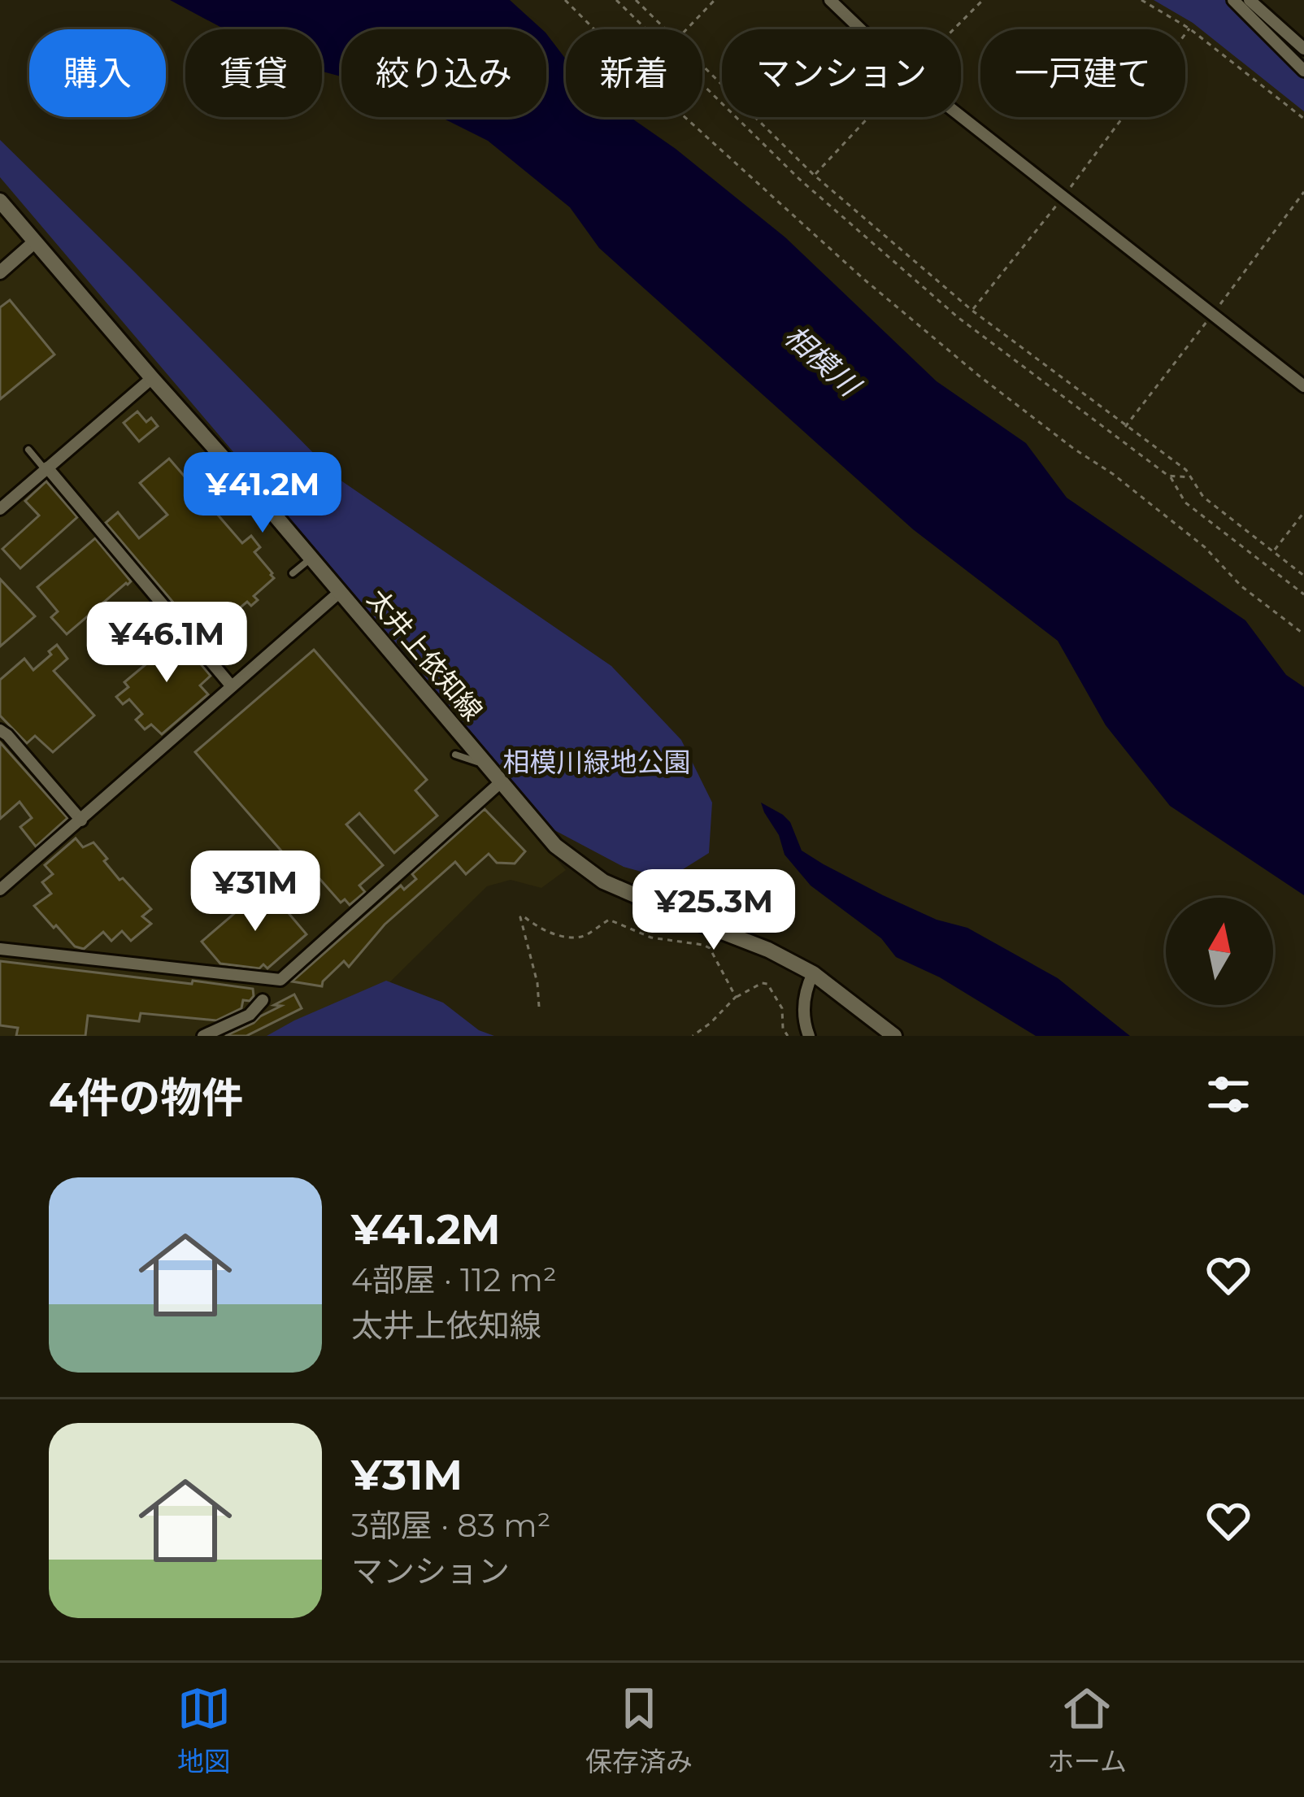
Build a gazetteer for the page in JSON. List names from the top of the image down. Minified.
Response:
{"streets":{"main road":["太井上依知線"]},"water":["相模川"],"parks":["相模川緑地公園"],"north":"top","page":{"chip":["購入","賃貸","絞り込み","新着","マンション","一戸建て"],"price":["¥41.2M","¥46.1M","¥31M","¥25.3M"],"heading":"4件の物件","list":[{"name":"¥41.2M","note":"4部屋 · 112 m² · 太井上依知線"},{"name":"¥31M","note":"3部屋 · 83 m² · マンション"}],"tabs":["地図","保存済み","ホーム"]}}
